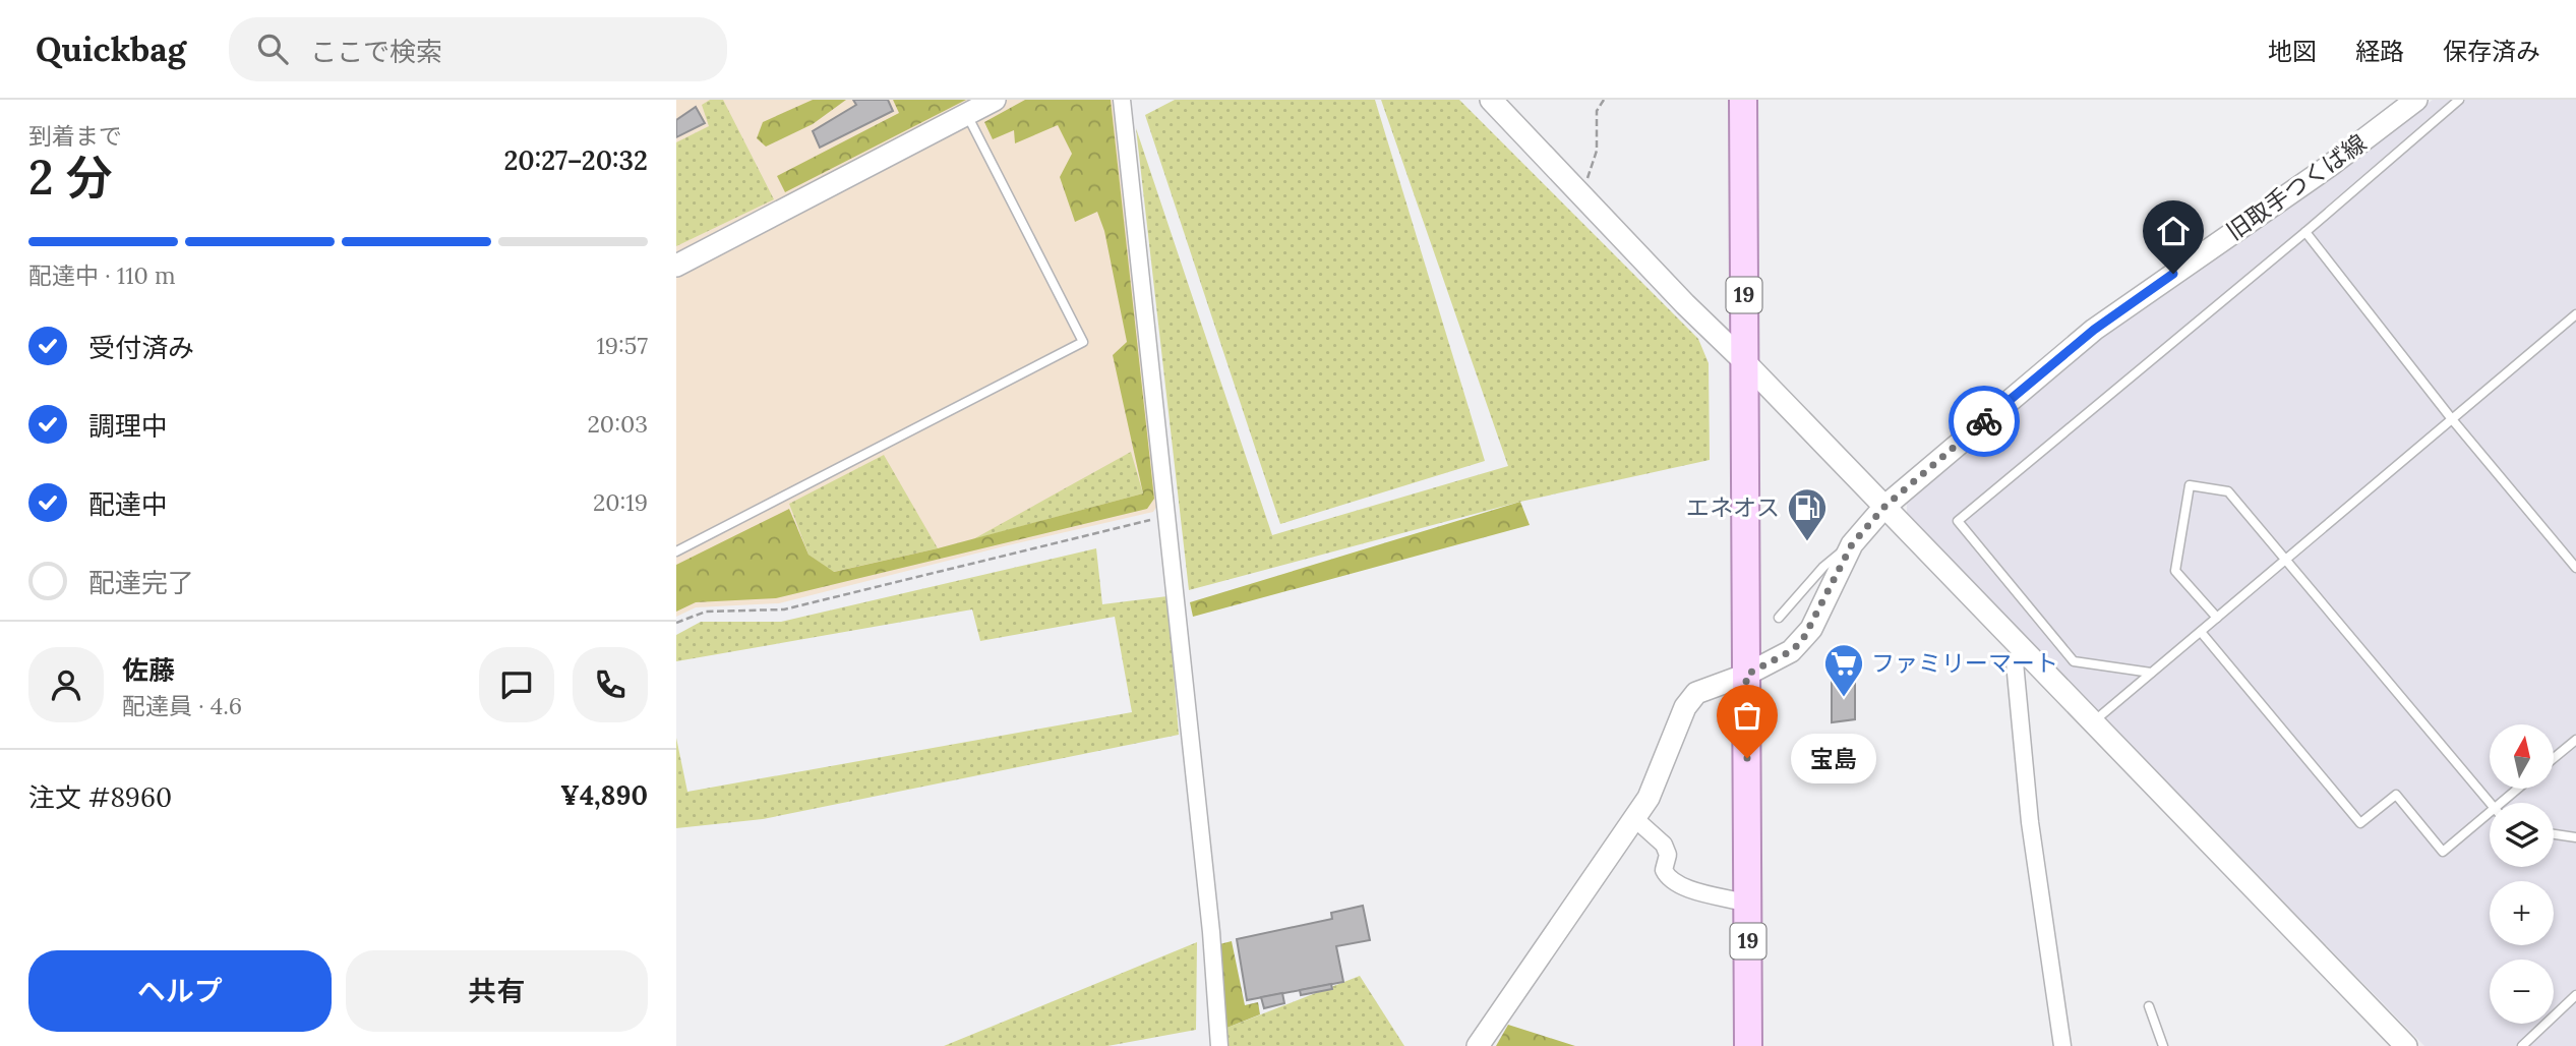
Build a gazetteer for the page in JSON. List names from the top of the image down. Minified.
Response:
{"streets":{"main road":["19"],"street":["旧取手つくば線"]},"crossings":[["旧取手つくば線","19"]],"places":{"fuel station":["エネオス"],"supermarket":["ファミリーマート"],"other":["宝島"]},"north":"top","page":{"header":"Quickbag","search":"ここで検索","nav":["地図","経路","保存済み"],"heading":["2 分","到着まで","20:27–20:32"],"panel":["佐藤","配達員 · 4.6","注文 #8960","¥4,890"],"bar":"配達中 · 110 m","list":[["受付済み","19:57"],["調理中","20:03"],["配達中","20:19"],"配達完了"],"map_buttons":["+","−"],"bubble":"宝島","buttons":["ヘルプ","共有"]}}
